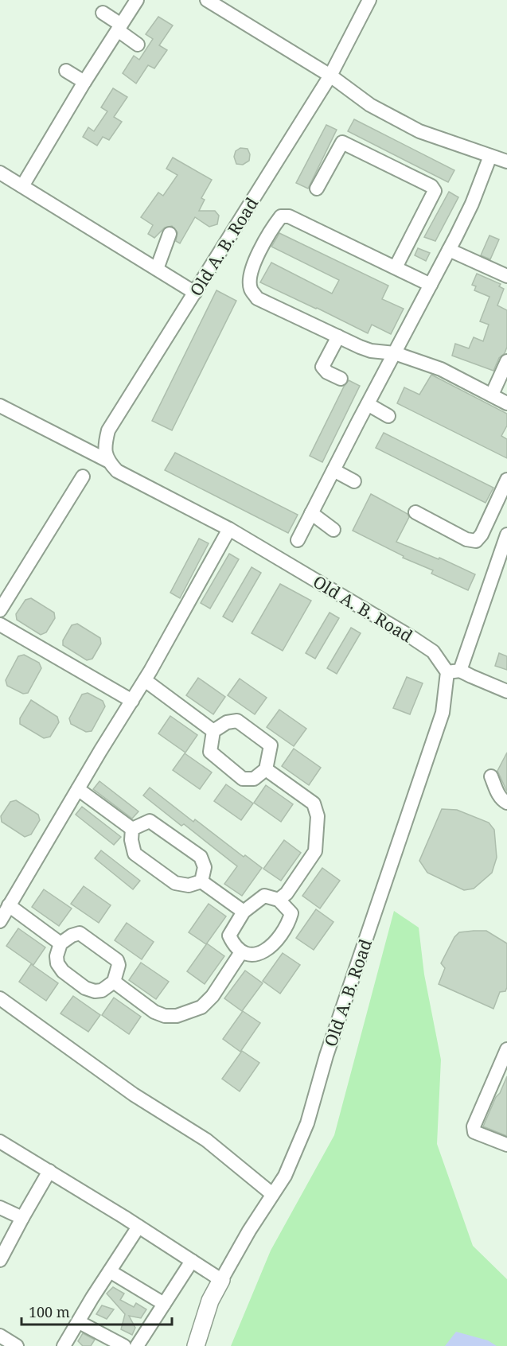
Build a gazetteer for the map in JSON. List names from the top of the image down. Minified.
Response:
{"streets":{"main road":["Old A. B. Road"]},"scale_bar":"100 m"}
